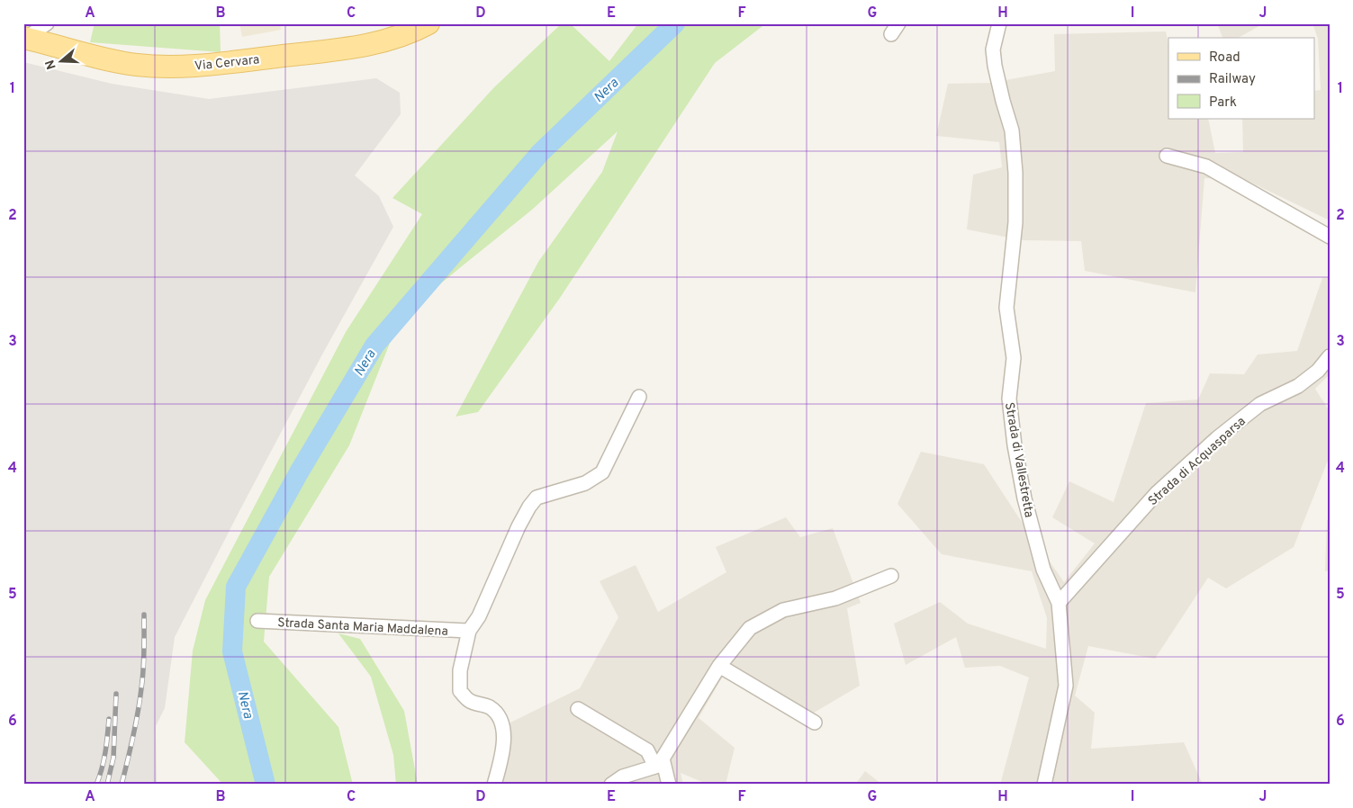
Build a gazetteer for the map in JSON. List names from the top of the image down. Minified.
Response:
{"streets":{"main road":["Via Cervara"],"street":["Strada di Vallestretta","Strada di Acquasparsa","Strada Santa Maria Maddalena"]},"crossings":[["Strada di Vallestretta","Strada di Acquasparsa"]],"water":["Nera"],"legend":["Road","Railway","Park"],"north":"left","grid":{"columns":["A","B","C","D","E","F","G","H","I","J"],"rows":["1","2","3","4","5","6"]}}
